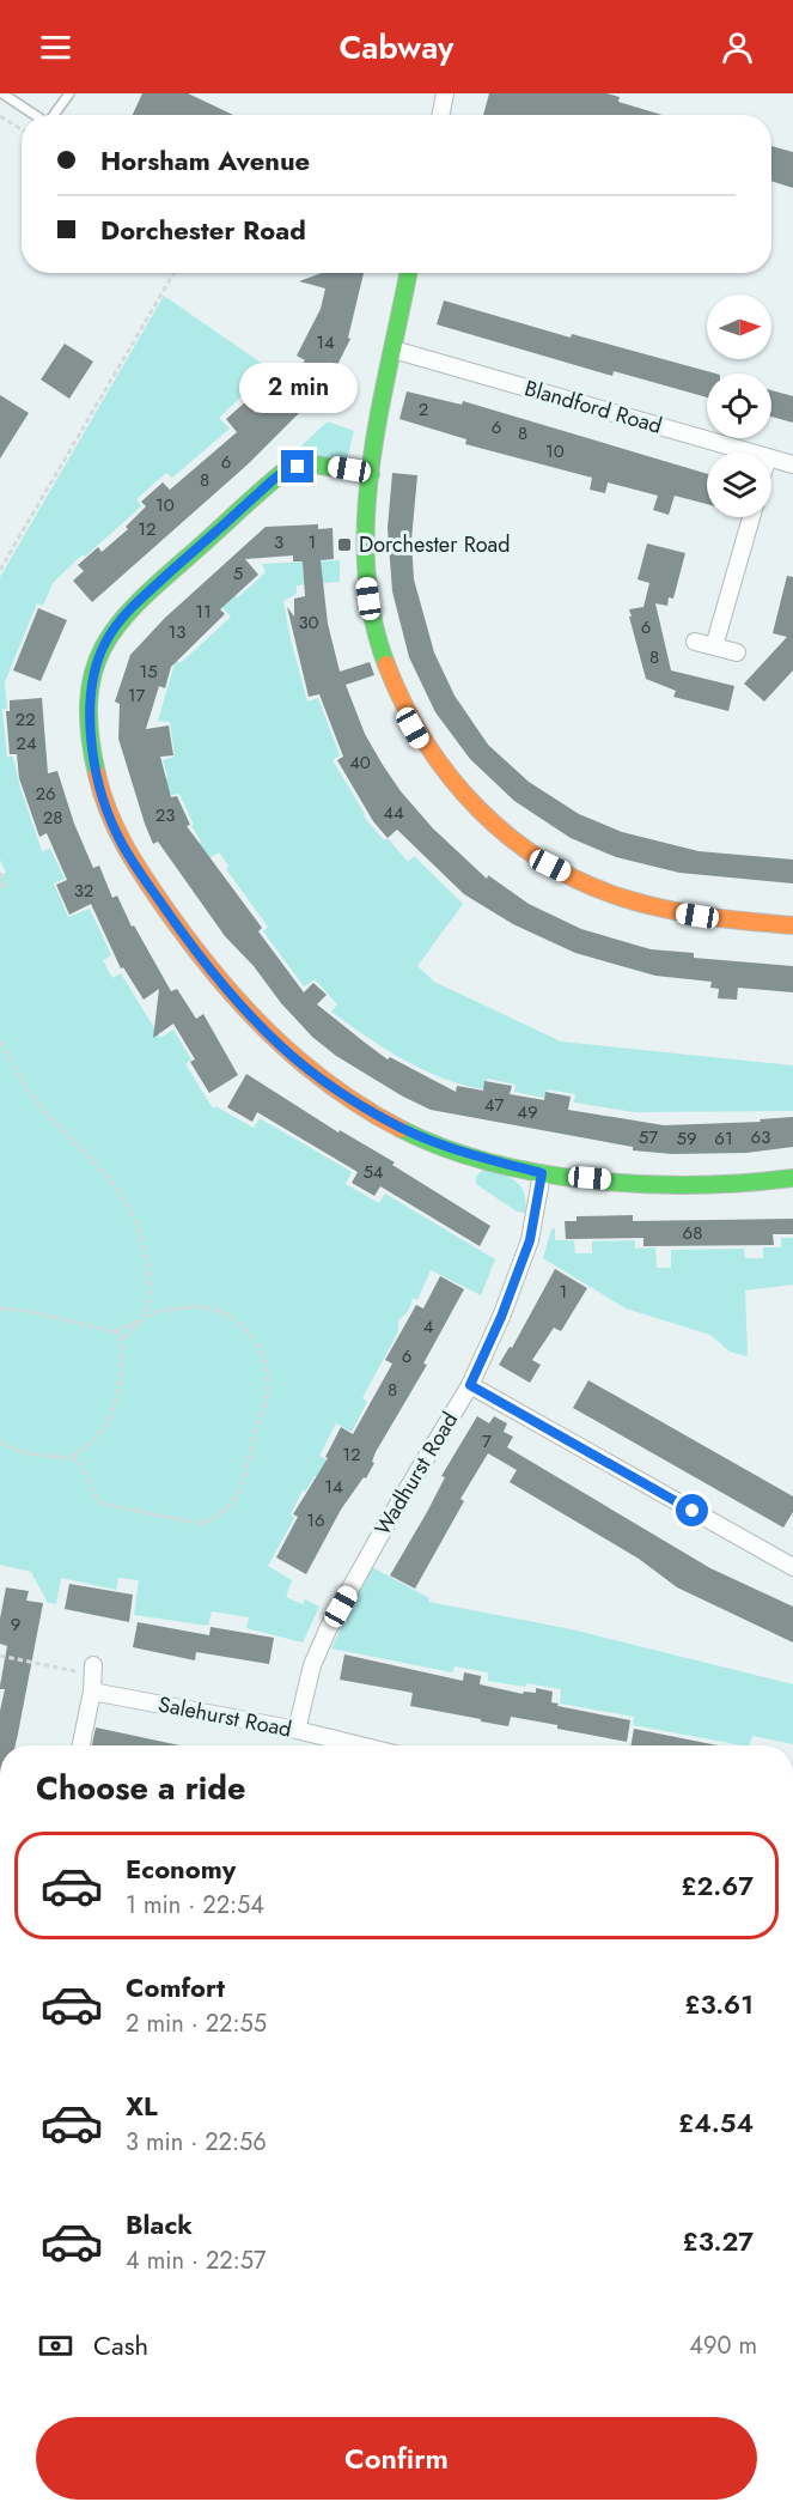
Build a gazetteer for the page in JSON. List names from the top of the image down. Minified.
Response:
{"streets":{"street":["Blandford Road","Wadhurst Road","Salehurst Road"]},"crossings":[["Wadhurst Road","Salehurst Road"]],"places":{"transit":["Dorchester Road"]},"house_numbers":["14","2","6","8","10","6","8","10","12","3","1","5","11","30","6","13","8","15","17","22","24","40","26","44","23","28","32","47","49","57","63","59","61","54","68","1","4","6","8","7","12","14","16","9"],"north":"right","page":{"header":"Cabway","banner":["Horsham Avenue","Dorchester Road"],"bubble":"2 min","heading":"Choose a ride","list":[{"name":"Economy","note":"1 min · 22:54","value":"£2.67"},{"name":"Comfort","note":"2 min · 22:55","value":"£3.61"},{"name":"XL","note":"3 min · 22:56","value":"£4.54"},{"name":"Black","note":"4 min · 22:57","value":"£3.27"}],"pay":["Cash","490 m"],"buttons":"Confirm"}}
